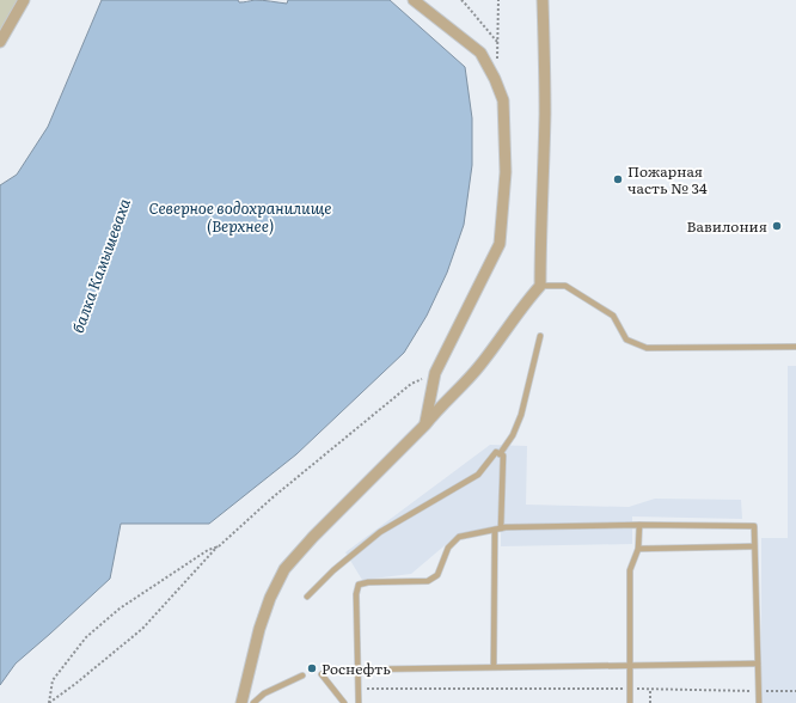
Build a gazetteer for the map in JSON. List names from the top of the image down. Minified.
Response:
{"water":["Северное водохранилище (Верхнее)","балка Камышеваха"],"places":["Пожарная часть № 34","Вавилония","Роснефть"]}
